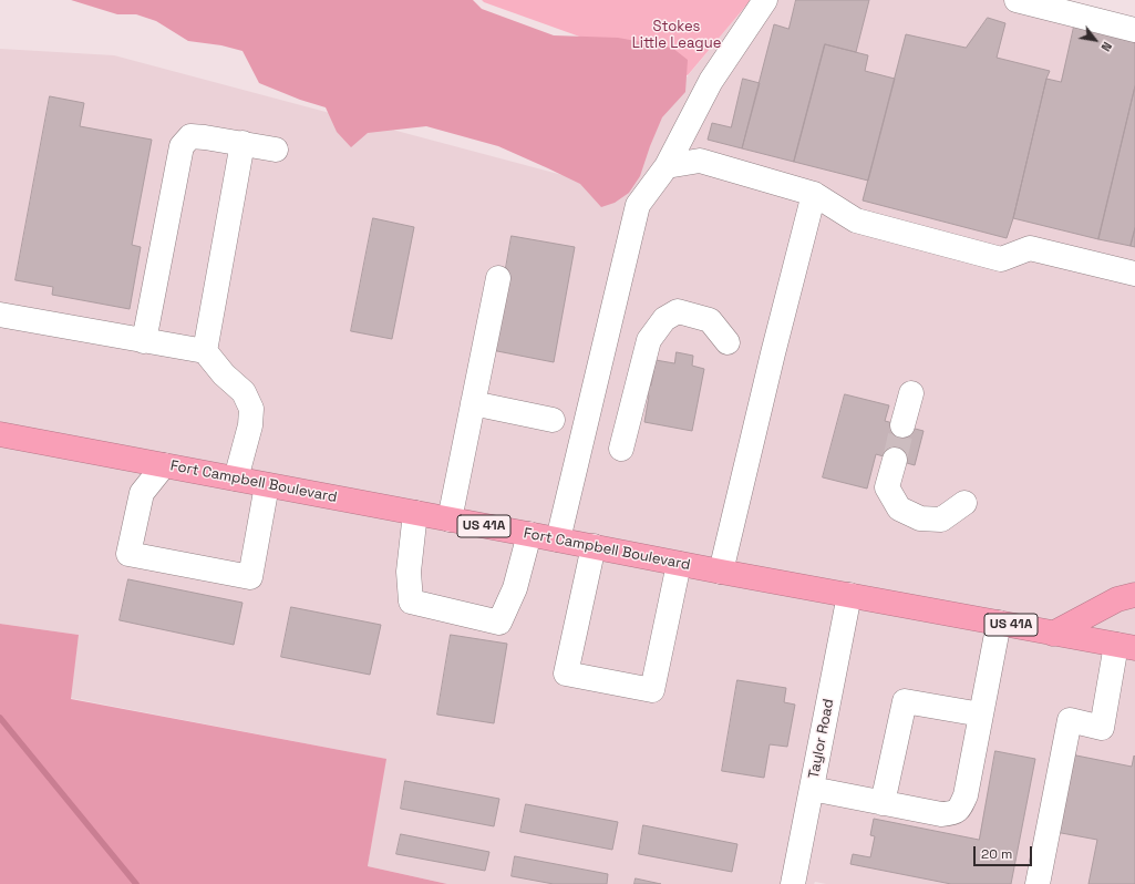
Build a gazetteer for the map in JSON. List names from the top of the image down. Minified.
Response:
{"streets":{"highway":["Fort Campbell Boulevard","US 41A"],"street":["Taylor Road"]},"crossings":[["Fort Campbell Boulevard","Taylor Road"]],"parks":["Stokes Little League"],"scale_bar":"20 m","north":"bottom right"}
